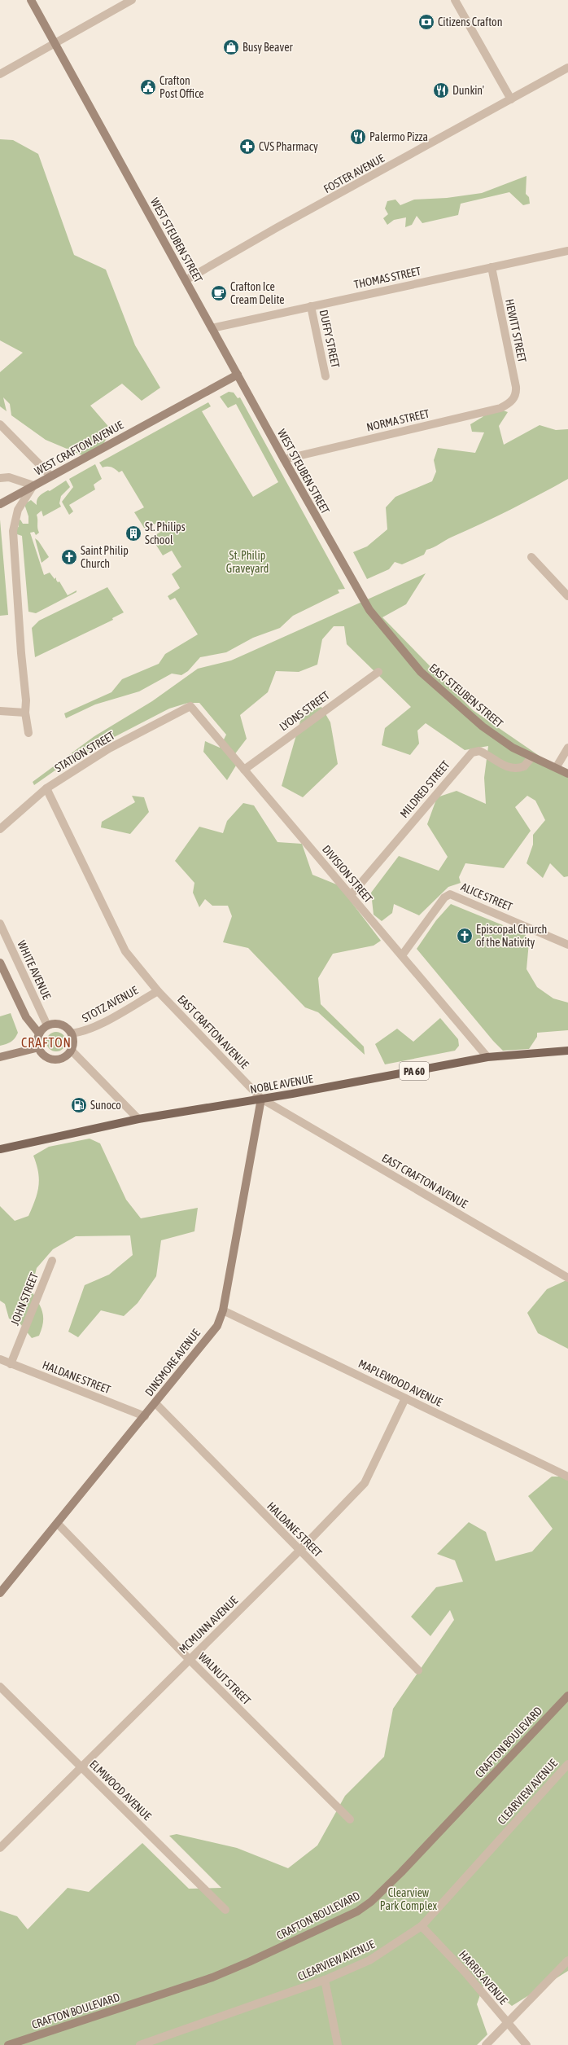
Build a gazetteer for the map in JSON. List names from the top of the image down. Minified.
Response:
{"streets":{"main road":["WEST STEUBEN STREET","WEST CRAFTON AVENUE","EAST STEUBEN STREET","PA 60","NOBLE AVENUE","DINSMORE AVENUE","CRAFTON BOULEVARD"],"street":["FOSTER AVENUE","THOMAS STREET","HEWITT STREET","DUFFY STREET","NORMA STREET","LYONS STREET","STATION STREET","MILDRED STREET","DIVISION STREET","ALICE STREET","WHITE AVENUE","STOTZ AVENUE","EAST CRAFTON AVENUE","JOHN STREET","HALDANE STREET","MAPLEWOOD AVENUE","MCMUNN AVENUE","WALNUT STREET","ELMWOOD AVENUE","CLEARVIEW AVENUE","HARRIS AVENUE"]},"crossings":[["FOSTER AVENUE","WEST STEUBEN STREET"],["WEST STEUBEN STREET","THOMAS STREET"],["WEST STEUBEN STREET","NORMA STREET"],["WEST STEUBEN STREET","WEST CRAFTON AVENUE"],["WEST STEUBEN STREET","EAST STEUBEN STREET"],["THOMAS STREET","HEWITT STREET"],["THOMAS STREET","DUFFY STREET"],["HEWITT STREET","NORMA STREET"],["EAST STEUBEN STREET","MILDRED STREET"],["LYONS STREET","DIVISION STREET"],["STATION STREET","DIVISION STREET"],["STATION STREET","EAST CRAFTON AVENUE"],["MILDRED STREET","DIVISION STREET"],["DIVISION STREET","ALICE STREET"],["DIVISION STREET","NOBLE AVENUE"],["WHITE AVENUE","STOTZ AVENUE"],["STOTZ AVENUE","EAST CRAFTON AVENUE"],["EAST CRAFTON AVENUE","NOBLE AVENUE"],["EAST CRAFTON AVENUE","DINSMORE AVENUE"],["NOBLE AVENUE","DINSMORE AVENUE"],["JOHN STREET","HALDANE STREET"],["DINSMORE AVENUE","HALDANE STREET"],["DINSMORE AVENUE","MAPLEWOOD AVENUE"],["DINSMORE AVENUE","WALNUT STREET"],["HALDANE STREET","MCMUNN AVENUE"],["MAPLEWOOD AVENUE","MCMUNN AVENUE"],["MCMUNN AVENUE","WALNUT STREET"],["MCMUNN AVENUE","ELMWOOD AVENUE"],["CLEARVIEW AVENUE","HARRIS AVENUE"]],"districts":["CRAFTON"],"parks":["St. Philip Graveyard","Clearview Park Complex"],"places":{"bank":["Citizens Crafton"],"shop":["Busy Beaver"],"public building":["Crafton Post Office"],"restaurant":["Dunkin'","Palermo Pizza"],"pharmacy":["CVS Pharmacy"],"cafe":["Crafton Ice Cream Delite"],"building":["St. Philips School"],"church":["Saint Philip Church","Episcopal Church of the Nativity"],"fuel station":["Sunoco"]}}
